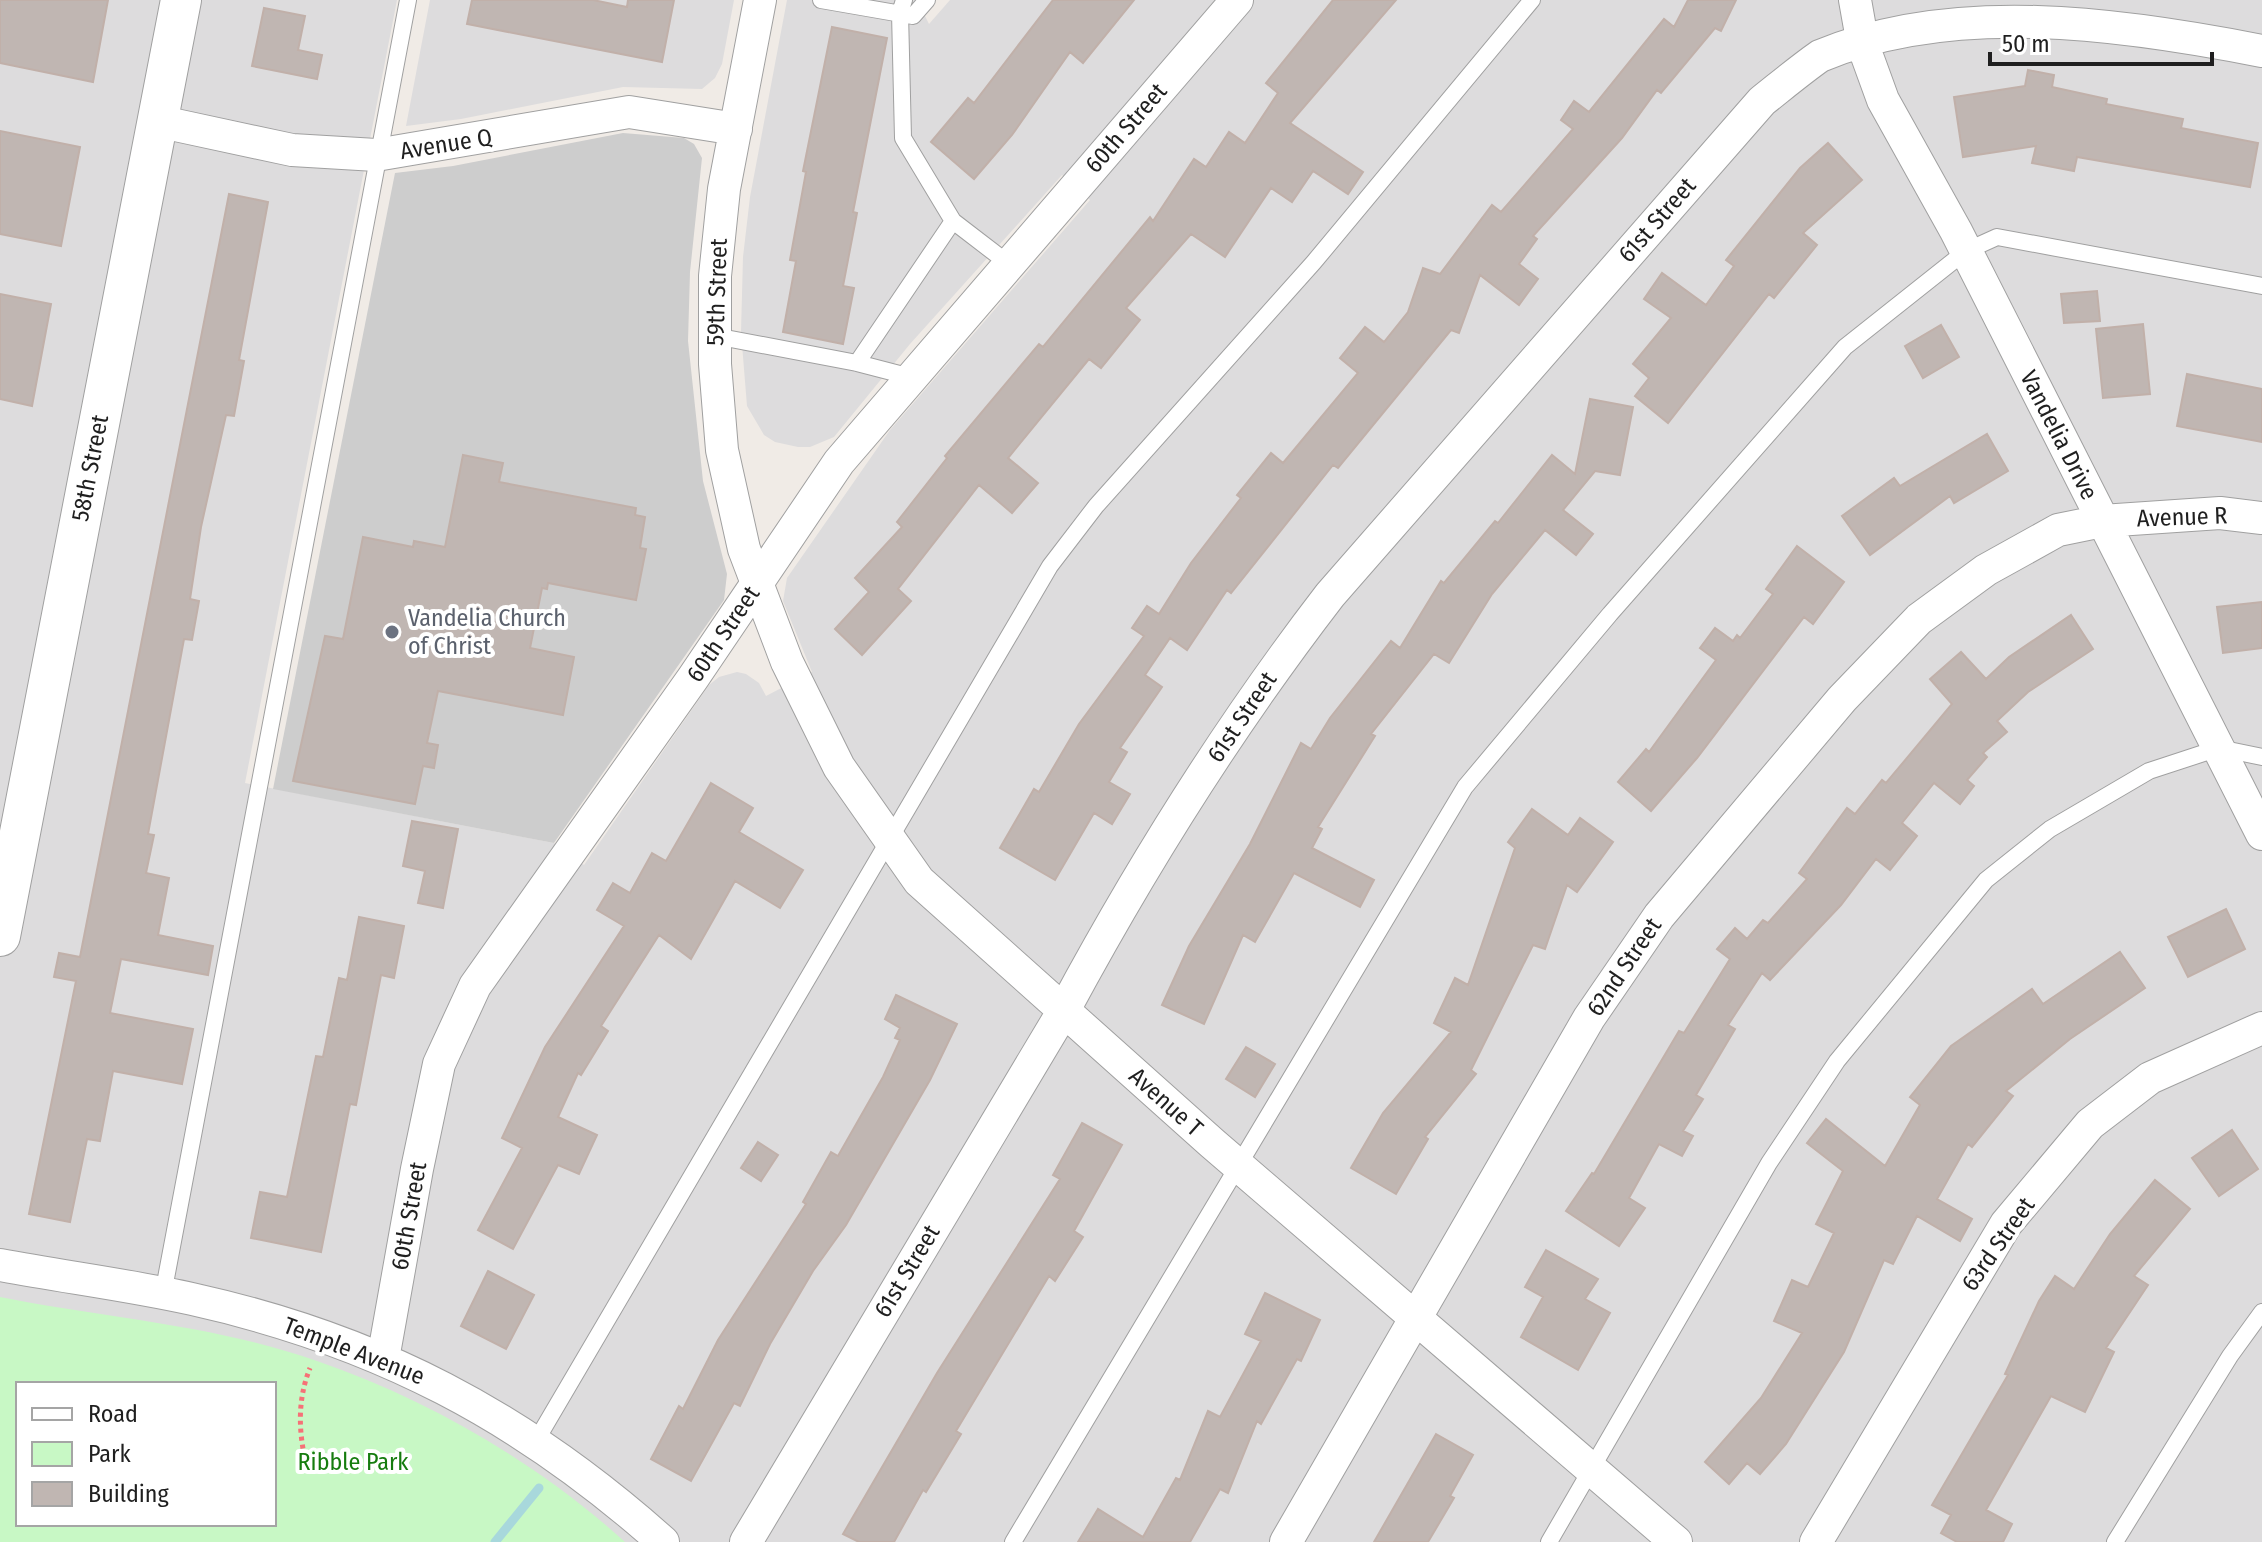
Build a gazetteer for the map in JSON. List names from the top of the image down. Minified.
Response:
{"streets":{"street":["60th Street","Avenue Q","61st Street","59th Street","Vandelia Drive","58th Street","Avenue R","62nd Street","Avenue T","63rd Street","Temple Avenue"]},"crossings":[["60th Street","59th Street"],["60th Street","Avenue T"],["60th Street","Temple Avenue"],["Avenue Q","59th Street"],["Avenue Q","58th Street"],["61st Street","Vandelia Drive"],["61st Street","Avenue T"],["59th Street","Avenue T"],["Vandelia Drive","Avenue R"],["Vandelia Drive","62nd Street"],["Avenue R","62nd Street"],["62nd Street","Avenue T"]],"parks":["Ribble Park"],"places":["Vandelia Church of Christ"],"legend":["Road","Park","Building"],"scale_bar":"50 m"}
